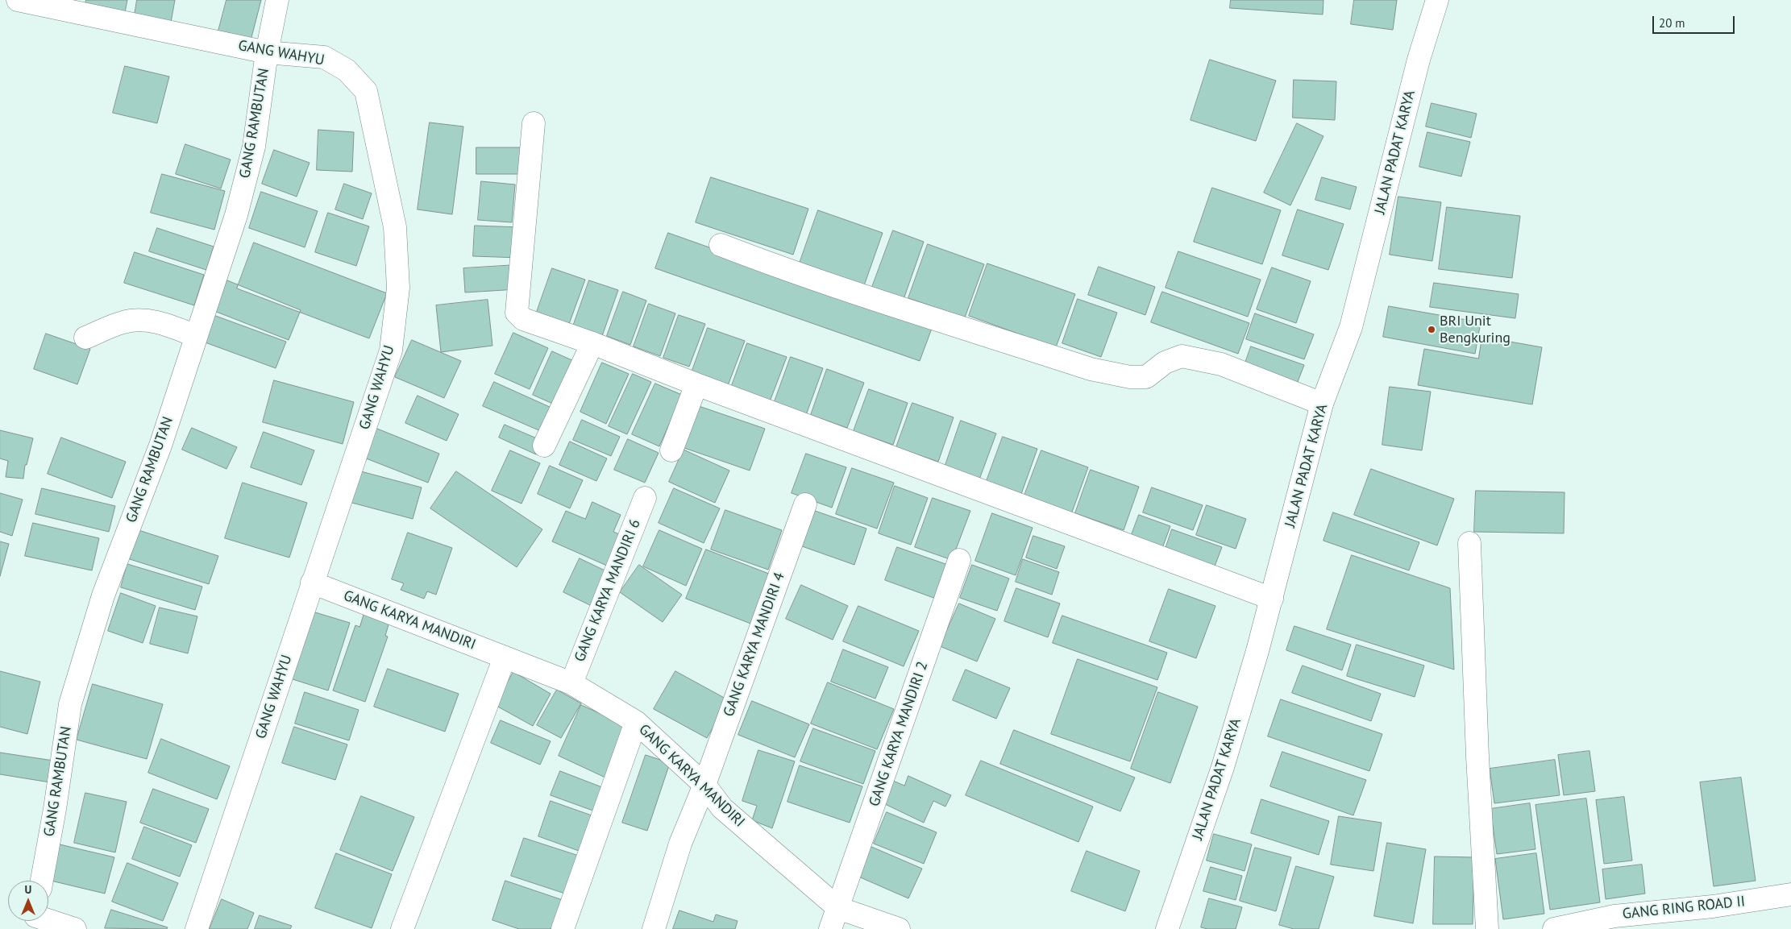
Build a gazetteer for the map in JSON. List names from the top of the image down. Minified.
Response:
{"streets":{"street":["GANG WAHYU","GANG RAMBUTAN","JALAN PADAT KARYA","GANG KARYA MANDIRI 6","GANG KARYA MANDIRI","GANG KARYA MANDIRI 4","GANG KARYA MANDIRI 2","GANG RING ROAD II"]},"crossings":[["GANG WAHYU","GANG RAMBUTAN"],["GANG WAHYU","GANG KARYA MANDIRI"],["GANG KARYA MANDIRI 6","GANG KARYA MANDIRI"],["GANG KARYA MANDIRI","GANG KARYA MANDIRI 4"],["GANG KARYA MANDIRI","GANG KARYA MANDIRI 2"]],"places":["BRI Unit Bengkuring"],"scale_bar":"20 m","north":"top"}
